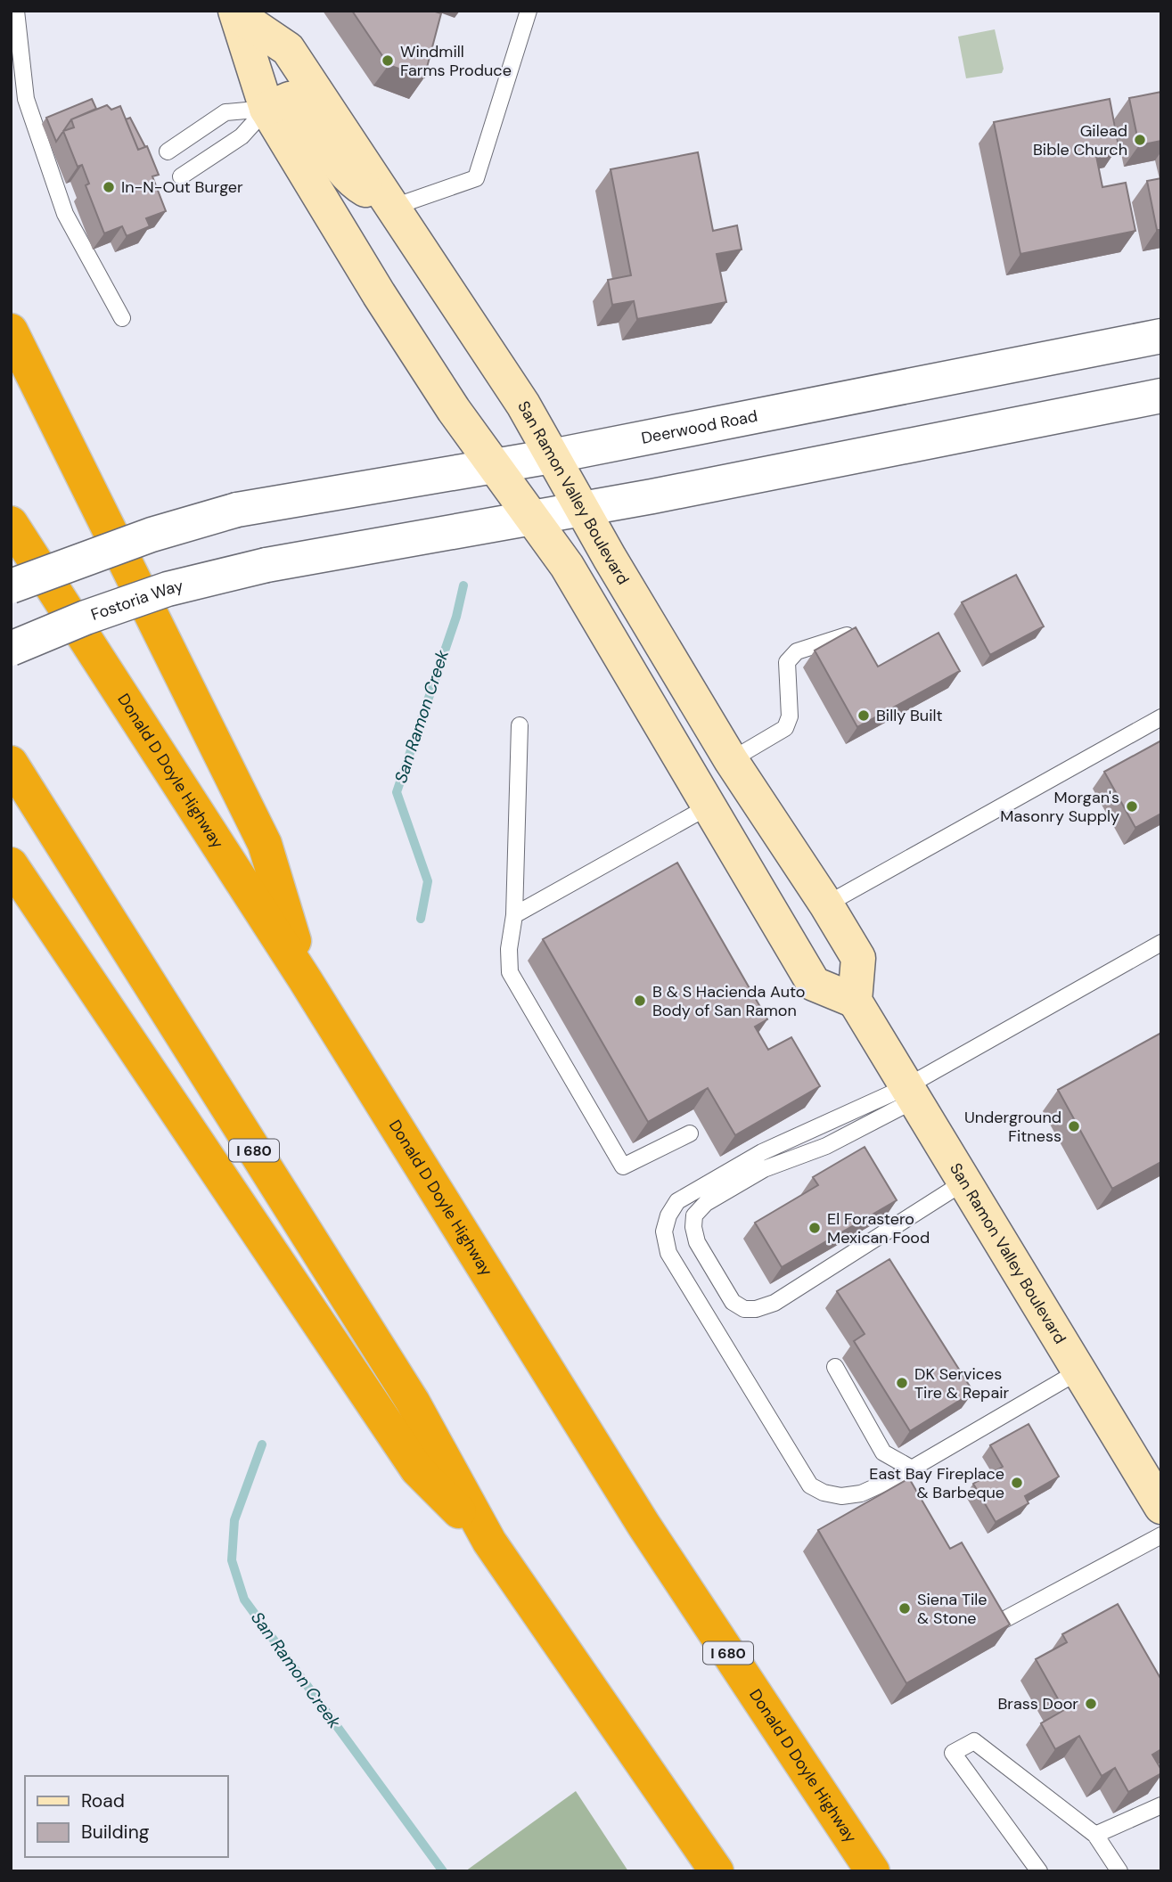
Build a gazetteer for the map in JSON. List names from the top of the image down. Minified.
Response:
{"streets":{"highway":["Donald D Doyle Highway","I 680"],"main road":["San Ramon Valley Boulevard"],"street":["Deerwood Road","Fostoria Way"]},"crossings":[["Deerwood Road","San Ramon Valley Boulevard"],["San Ramon Valley Boulevard","Fostoria Way"]],"water":["San Ramon Creek"],"places":["Windmill Farms Produce","Gilead Bible Church","In-N-Out Burger","Billy Built","Morgan's Masonry Supply","B & S Hacienda Auto Body of San Ramon","Underground Fitness","El Forastero Mexican Food","DK Services Tire & Repair","East Bay Fireplace & Barbeque","Siena Tile & Stone","Brass Door"],"legend":["Road","Building"]}
